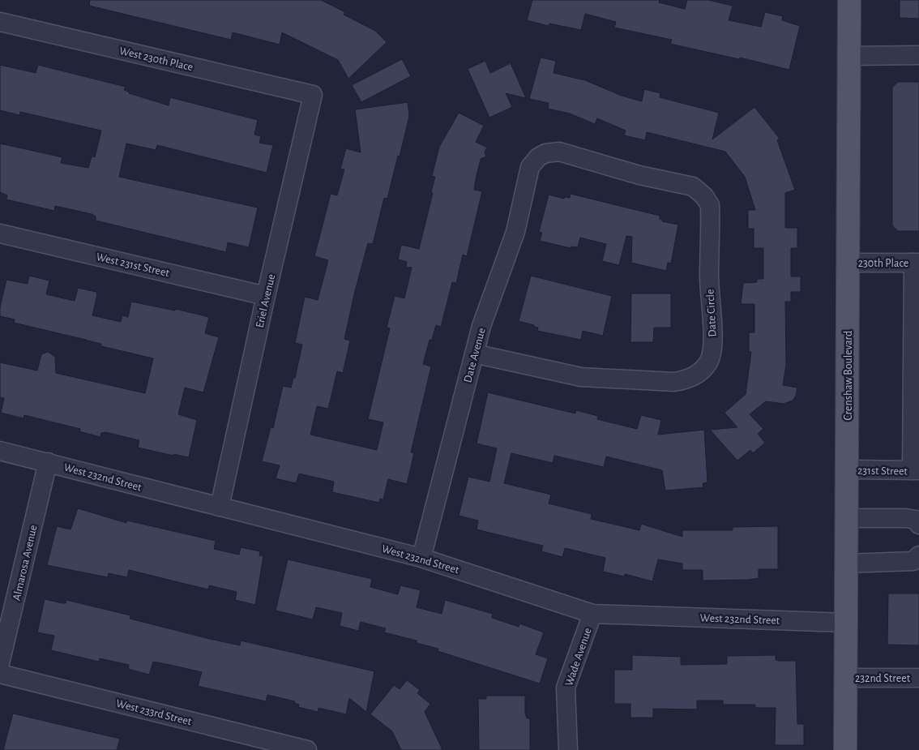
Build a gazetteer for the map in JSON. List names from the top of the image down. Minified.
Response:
{"streets":{"main road":["Crenshaw Boulevard"],"street":["West 230th Place","230th Place","West 231st Street","Eriel Avenue","Date Circle","Date Avenue","231st Street","West 232nd Street","Almarosa Avenue","Wade Avenue","232nd Street","West 233rd Street"]},"crossings":[["West 230th Place","Eriel Avenue"],["230th Place","Crenshaw Boulevard"],["West 231st Street","Eriel Avenue"],["Eriel Avenue","West 232nd Street"],["Date Circle","Date Avenue"],["Date Avenue","West 232nd Street"],["Crenshaw Boulevard","231st Street"],["Crenshaw Boulevard","West 232nd Street"],["Crenshaw Boulevard","232nd Street"],["West 232nd Street","Almarosa Avenue"],["West 232nd Street","Wade Avenue"]]}
